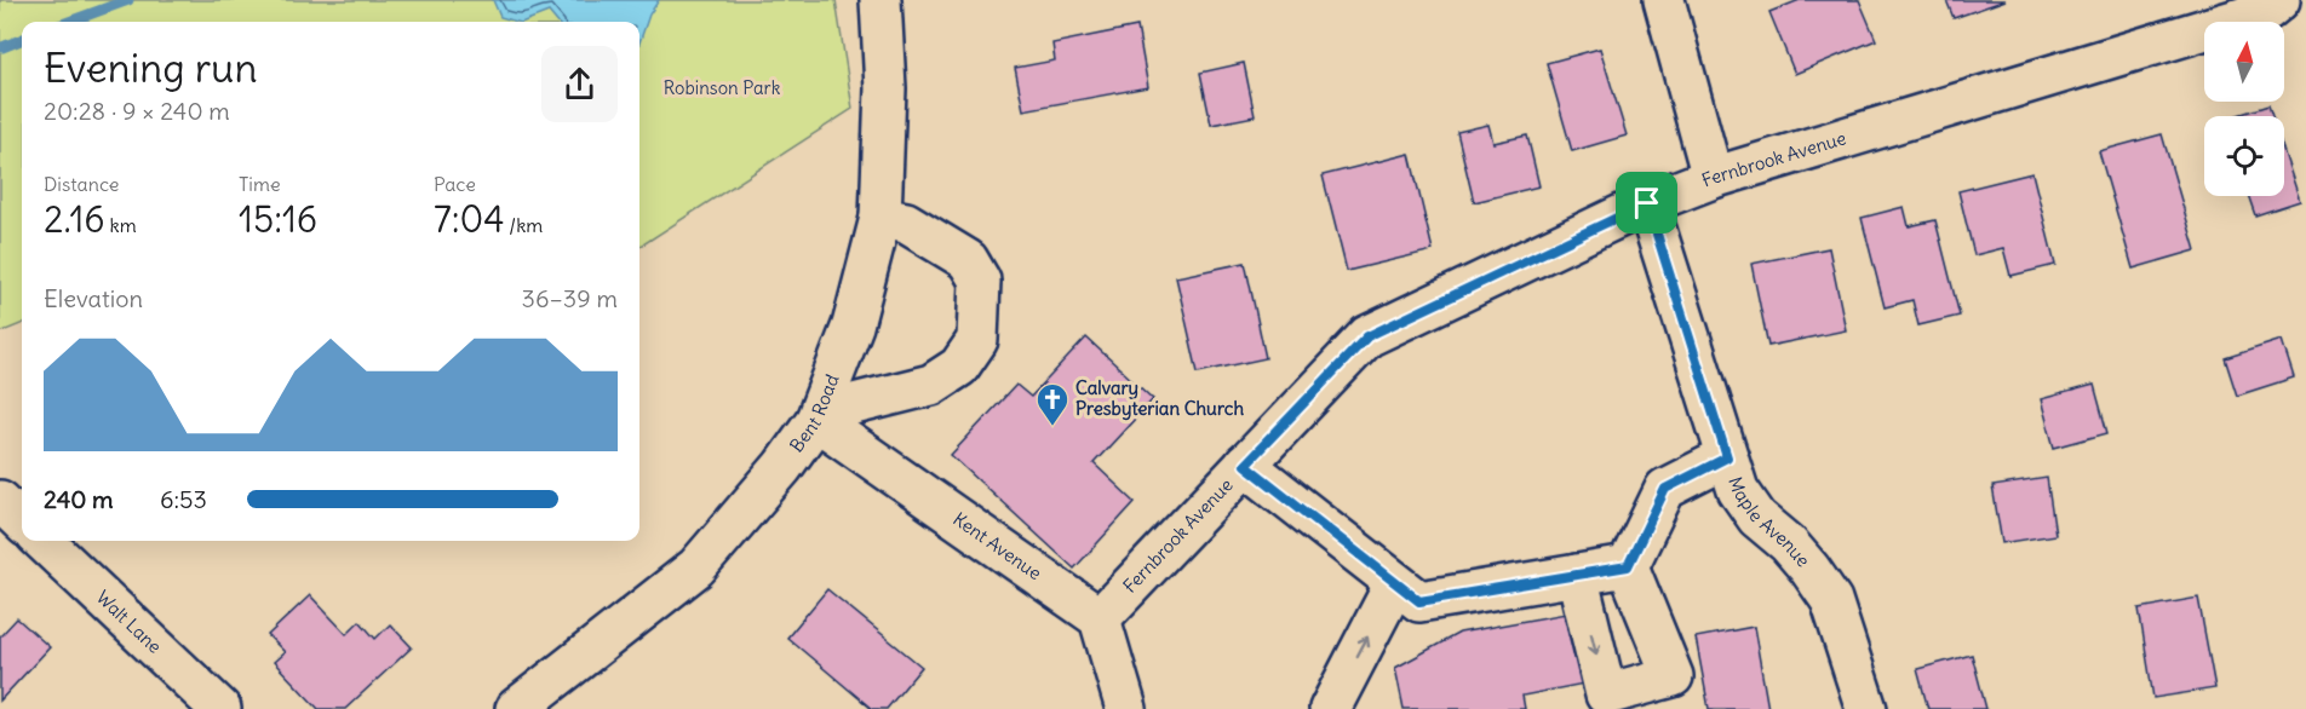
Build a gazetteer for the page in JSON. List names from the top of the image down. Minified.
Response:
{"streets":{"street":["Fernbrook Avenue","Bent Road","Maple Avenue","Kent Avenue","Walt Lane"]},"crossings":[["Fernbrook Avenue","Maple Avenue"],["Fernbrook Avenue","Kent Avenue"],["Bent Road","Kent Avenue"]],"parks":["Robinson Park"],"places":{"church":["Calvary Presbyterian Church"]},"north":"top","page":{"heading":["Evening run","20:28 · 9 × 240 m"],"stats":[["Distance","2.16 km"],["Time","15:16"],["Pace","7:04 /km"]],"chart":["Elevation","36–39 m"],"list":[{"name":"240 m","note":"6:53"}]}}
